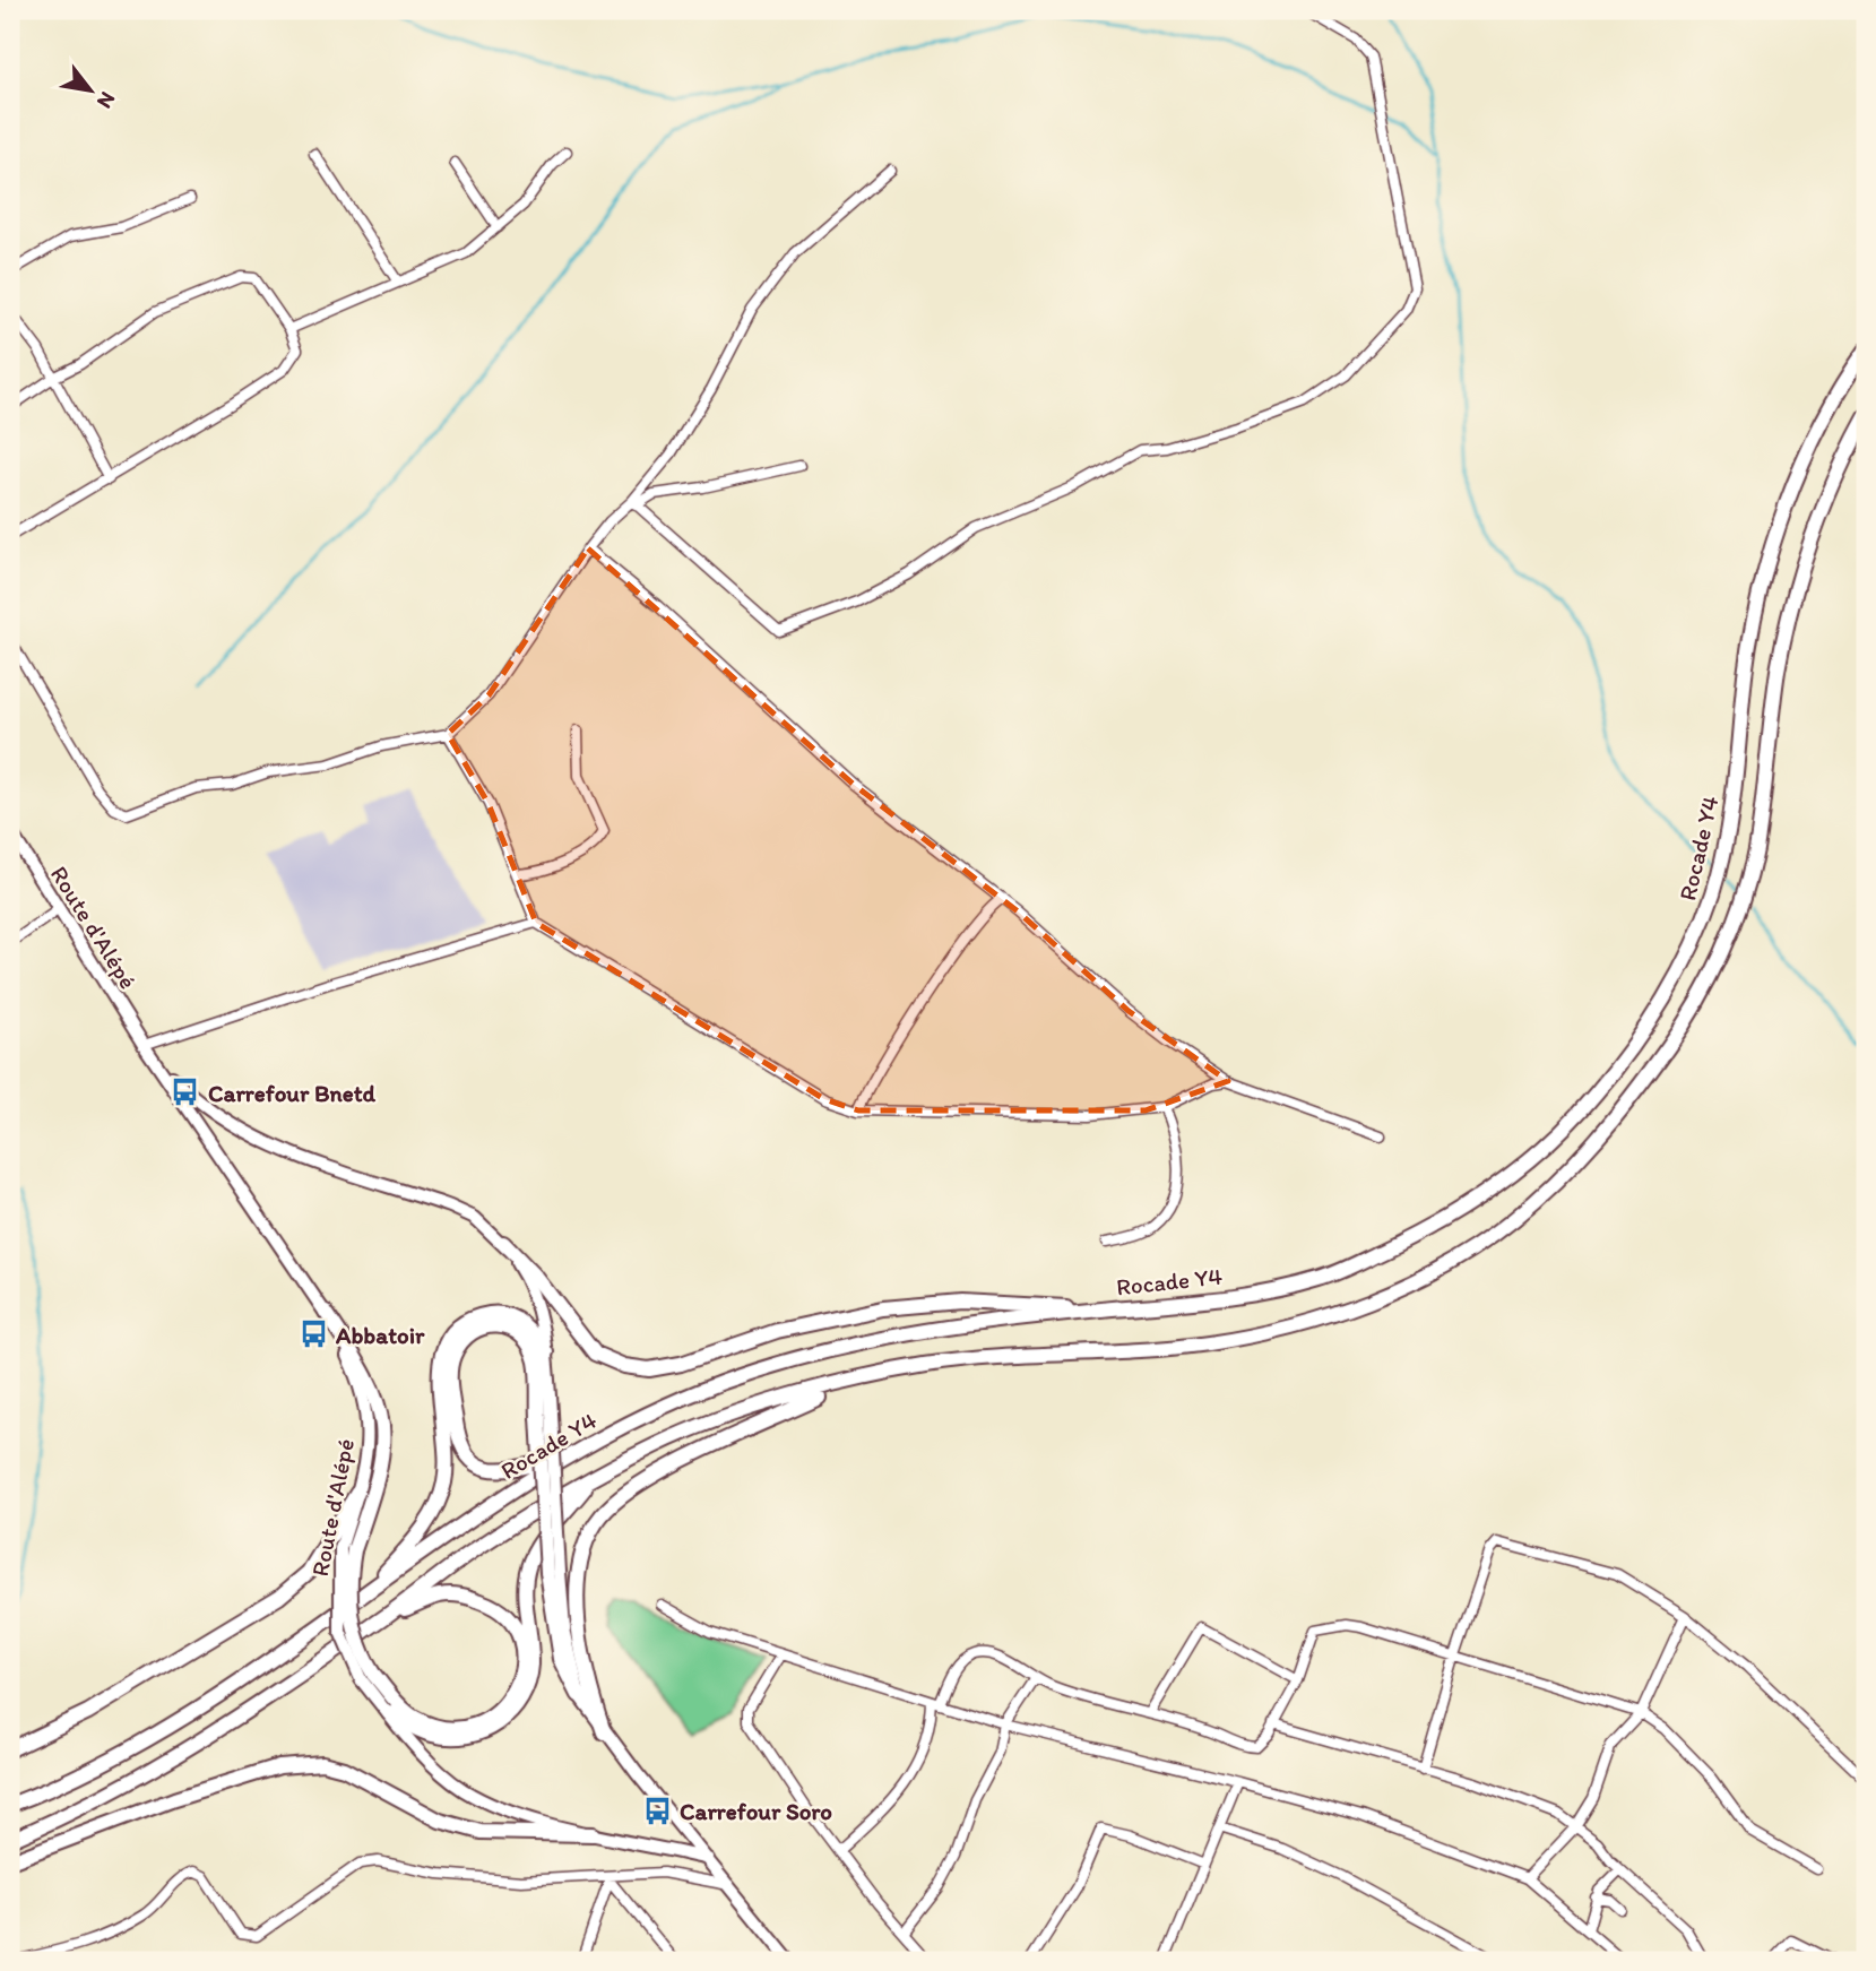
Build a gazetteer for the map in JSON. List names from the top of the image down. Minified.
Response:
{"streets":{"highway":["Rocade Y4"],"main road":["Route d'Alépé"]},"places":{"bus stop":["Carrefour Bnetd","Abbatoir","Carrefour Soro"]},"north":"bottom right"}
